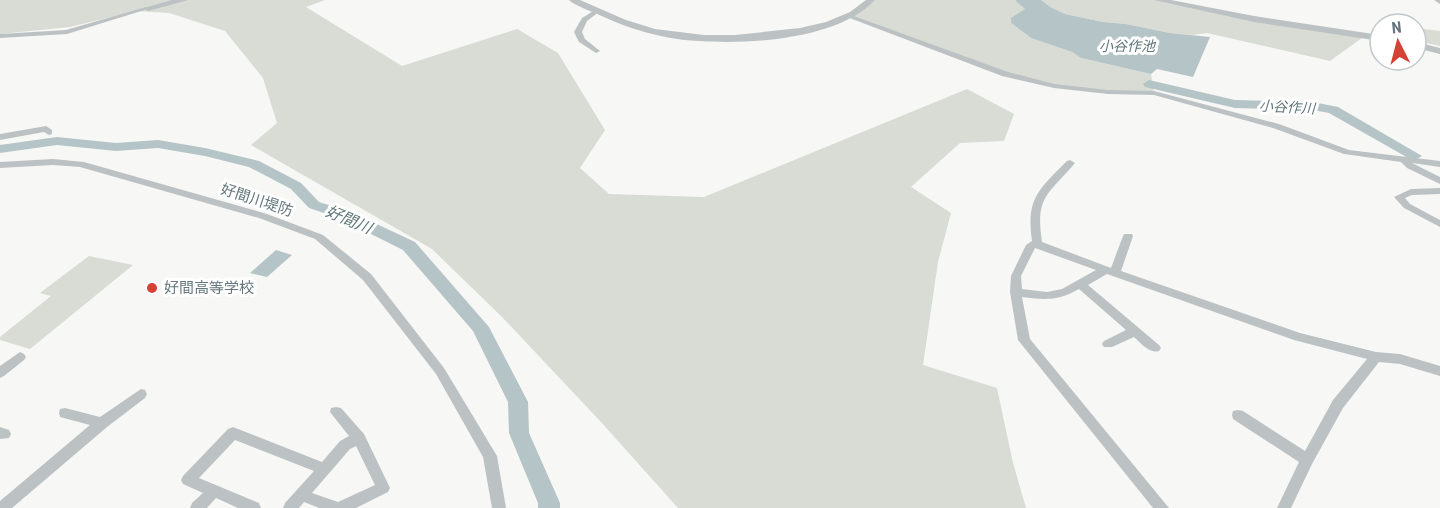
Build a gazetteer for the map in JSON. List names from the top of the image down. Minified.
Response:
{"streets":{"street":["好間川堤防"]},"water":["小谷作池","小谷作川","好間川"],"places":["好間高等学校"],"north":"top"}
